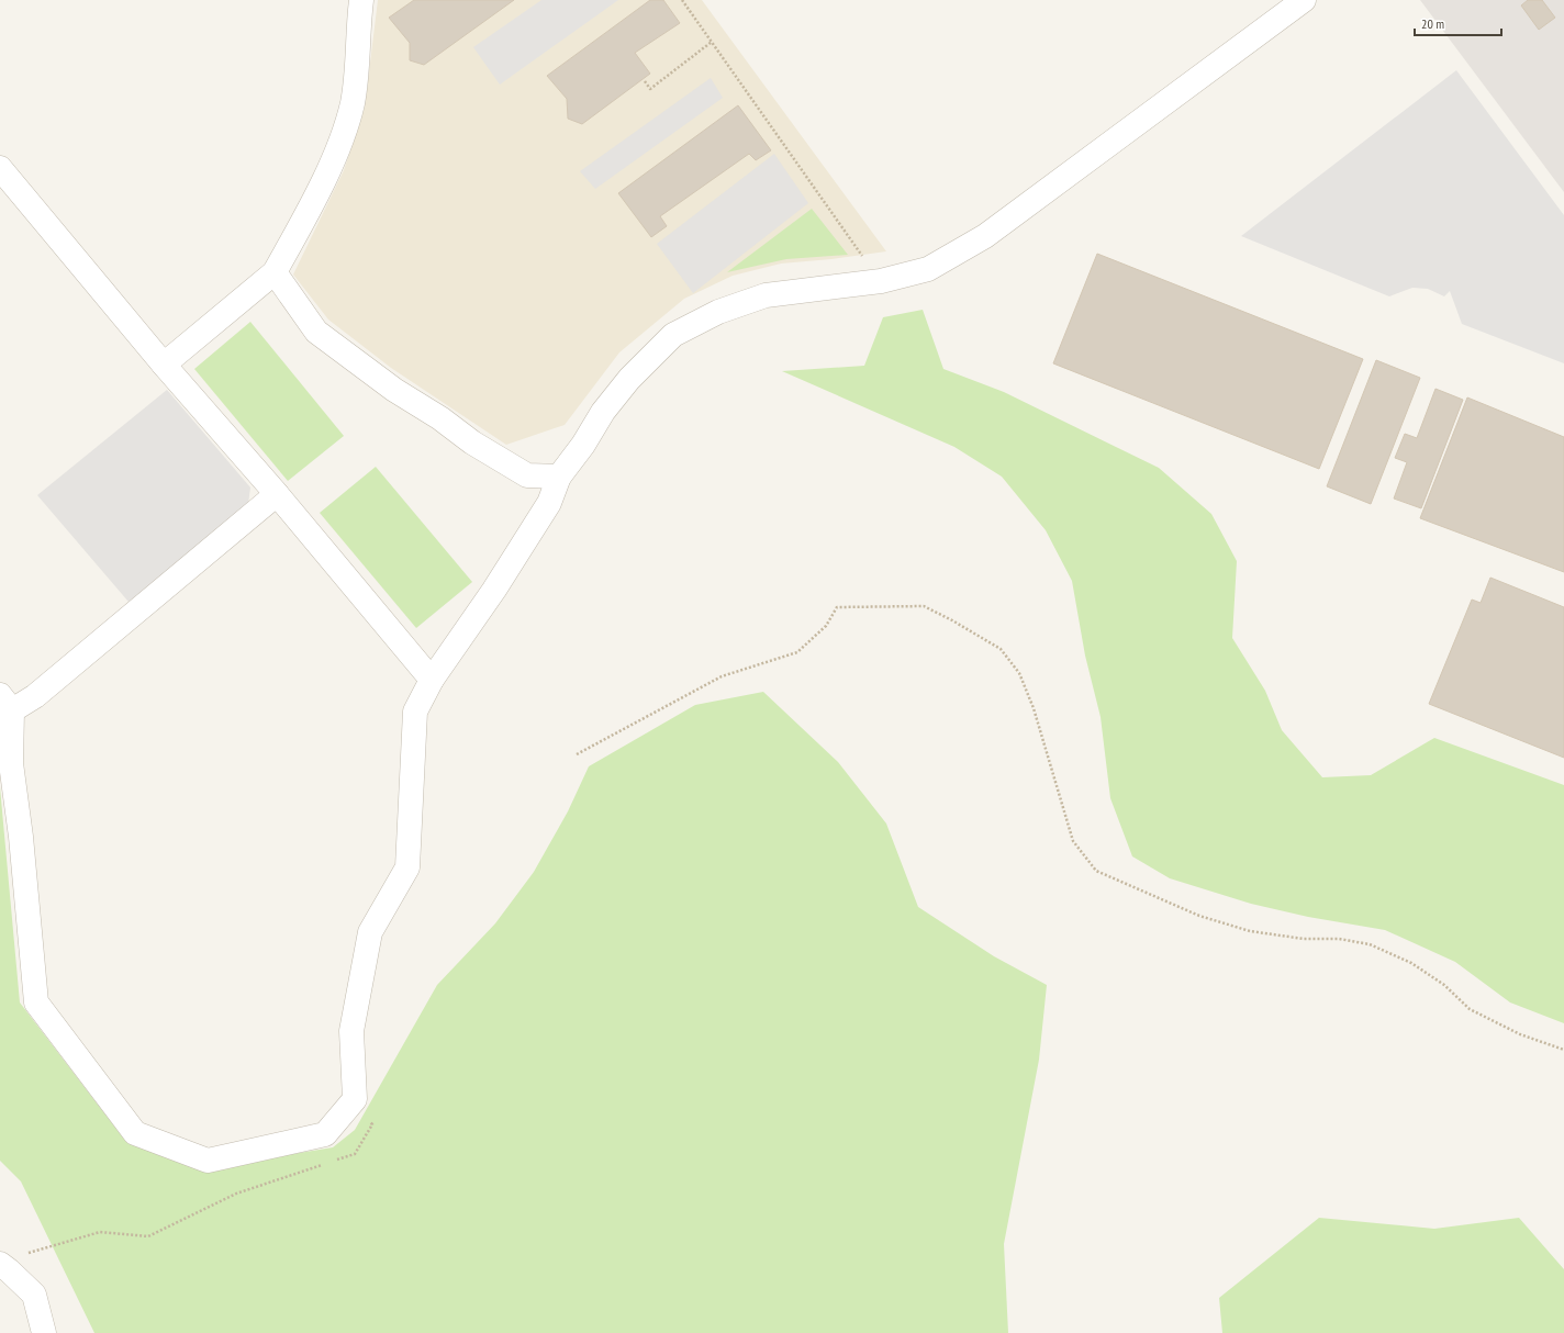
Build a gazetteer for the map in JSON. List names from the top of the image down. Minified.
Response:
{"scale_bar":"20 m"}
